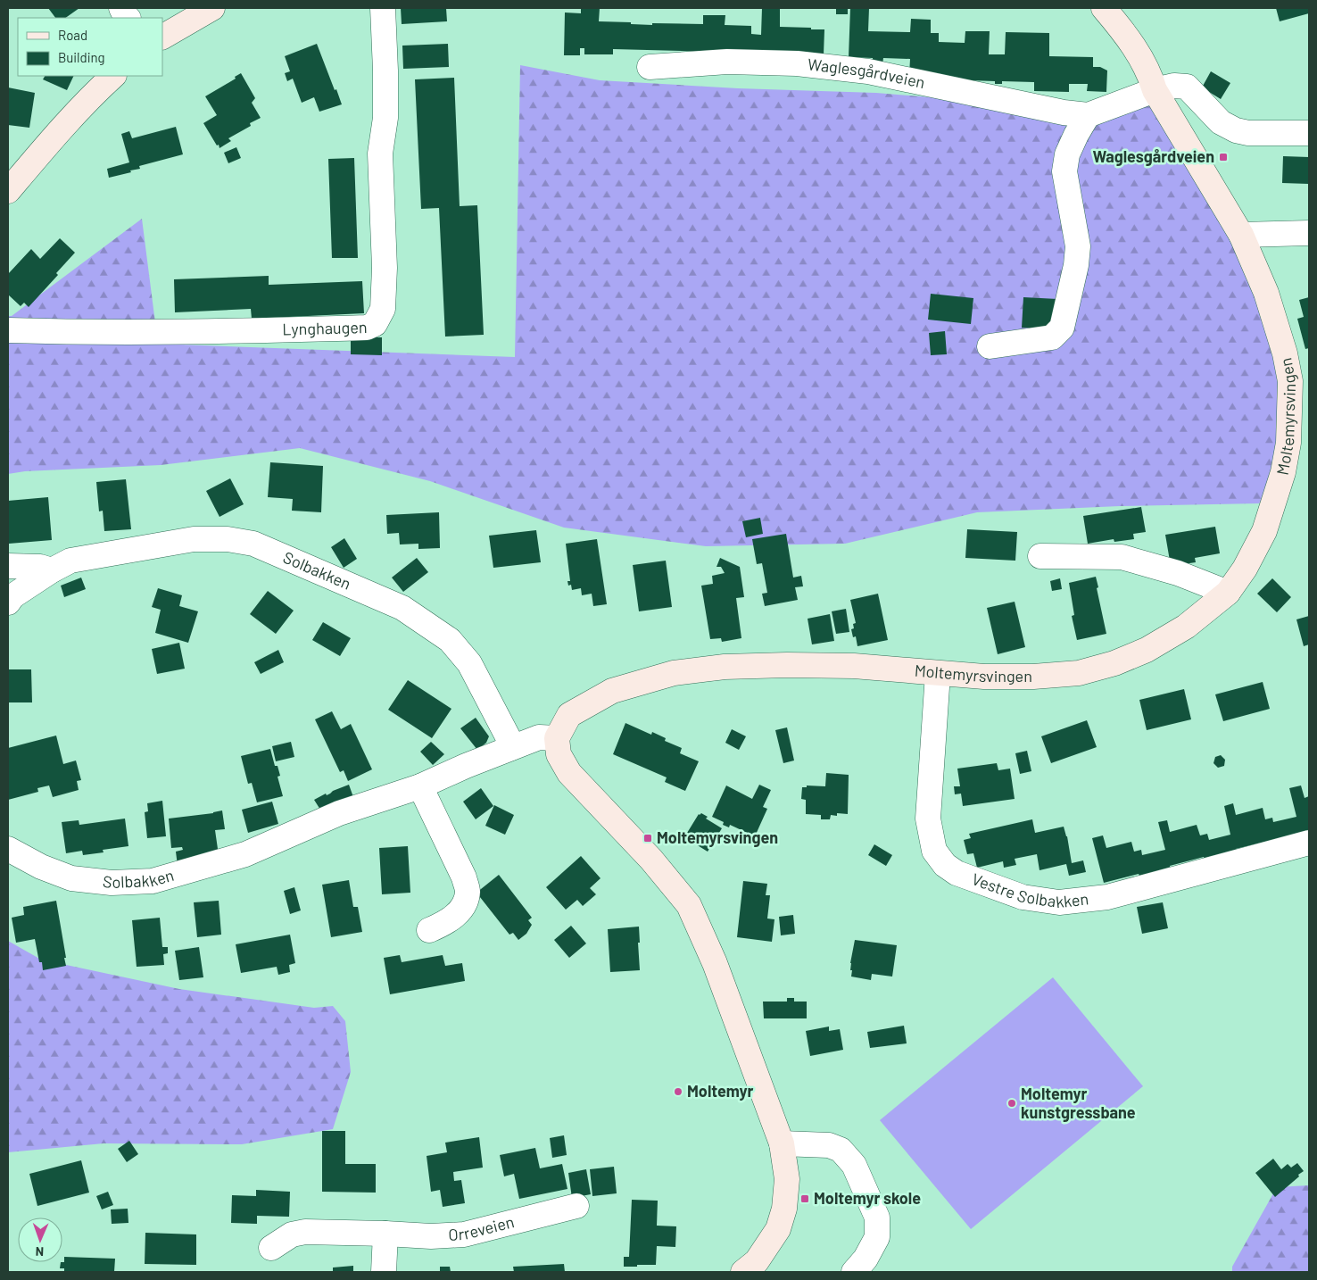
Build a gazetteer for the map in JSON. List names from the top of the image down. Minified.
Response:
{"streets":{"main road":["Moltemyrsvingen"],"street":["Waglesgårdveien","Lynghaugen","Solbakken","Vestre Solbakken","Orreveien"]},"crossings":[["Moltemyrsvingen","Solbakken"],["Moltemyrsvingen","Vestre Solbakken"]],"places":{"transit":["Waglesgårdveien","Moltemyrsvingen","Moltemyr skole"],"other":["Moltemyr","Moltemyr kunstgressbane"]},"legend":["Road","Building"],"north":"bottom"}
